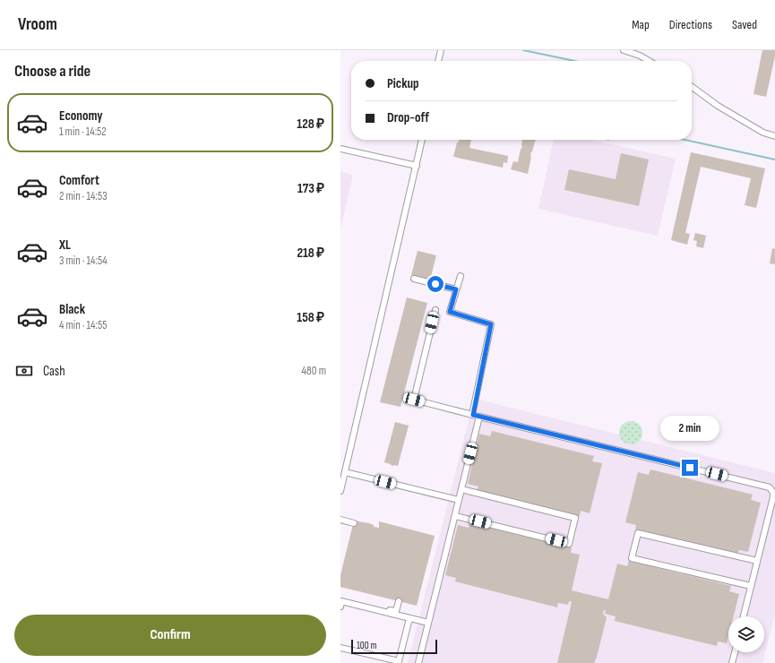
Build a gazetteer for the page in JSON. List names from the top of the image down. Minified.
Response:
{"scale_bar":"100 m","page":{"header":"Vroom","nav":["Map","Directions","Saved"],"heading":"Choose a ride","banner":["Pickup","Drop-off"],"list":[{"name":"Economy","note":"1 min · 14:52","value":"128 ₽"},{"name":"Comfort","note":"2 min · 14:53","value":"173 ₽"},{"name":"XL","note":"3 min · 14:54","value":"218 ₽"},{"name":"Black","note":"4 min · 14:55","value":"158 ₽"}],"pay":["Cash","480 m"],"bubble":"2 min","buttons":"Confirm","scale":"100 m"}}
